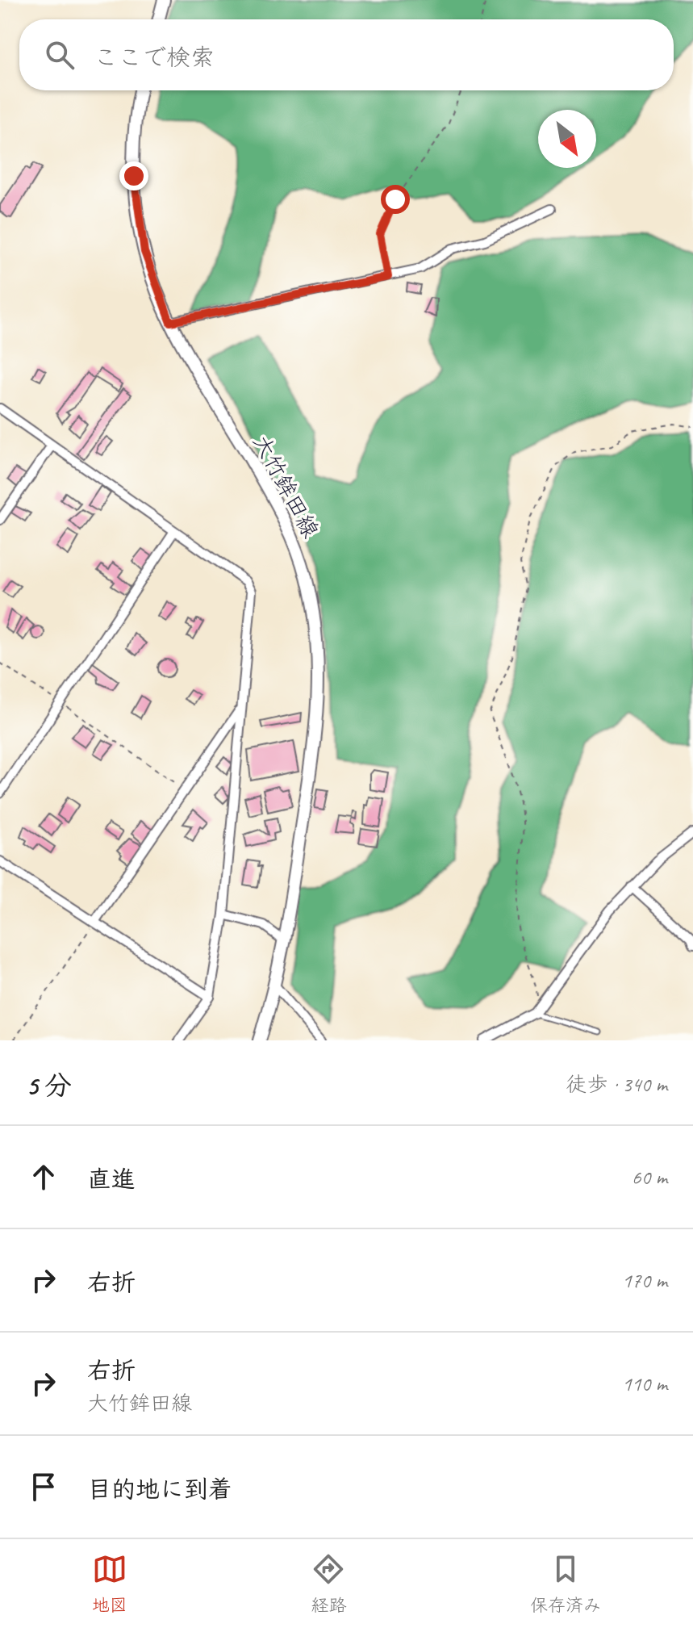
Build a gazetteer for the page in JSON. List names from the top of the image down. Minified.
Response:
{"streets":{"main road":["大竹鉾田線"]},"north":"bottom right","page":{"search":"ここで検索","heading":["5 分","徒歩 · 340 m"],"list":[["直進","60 m"],["右折","170 m"],["右折","大竹鉾田線","110 m"],"目的地に到着"],"nav":["地図","経路","保存済み"]}}
